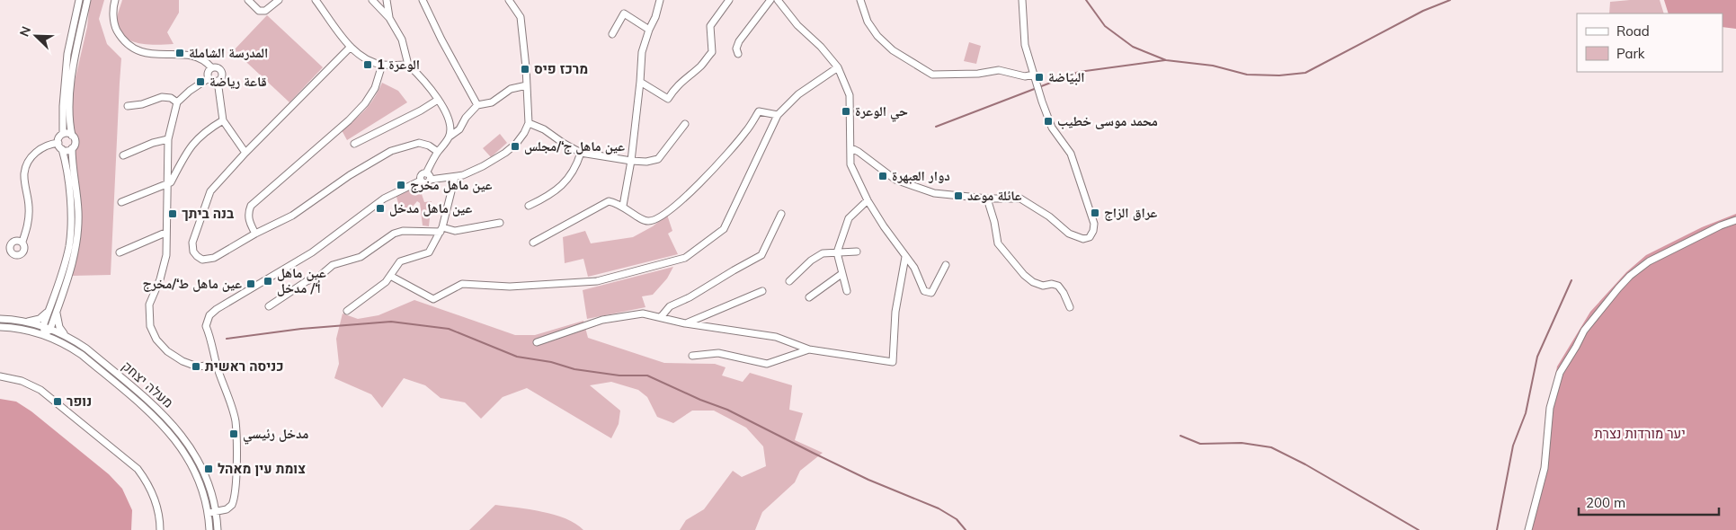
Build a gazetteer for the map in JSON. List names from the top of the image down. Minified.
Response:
{"streets":{"street":["מעלה יצחק"]},"parks":["יער מורדות נצרת"],"places":{"transit":["المدرسة الشاملة","الوعرة 1","מרכז פיס","البيّاضة","قاعة رياضة","حي الوعرة","محمد موسى خطيب","عين ماهل ج‘/مجلس","دوار العبهرة","عين ماهل مخرج","عائلة موعد","عين ماهل مدخل","عراق الزاج","בנה ביתך","عين ماهل أ‘/ مدخل","عين ماهل ط‘/مخرج","כניסה ראשית","נופר","مدخل رئيسي","צומת עין מאהל"]},"legend":["Road","Park"],"scale_bar":"200 m","north":"top left"}
